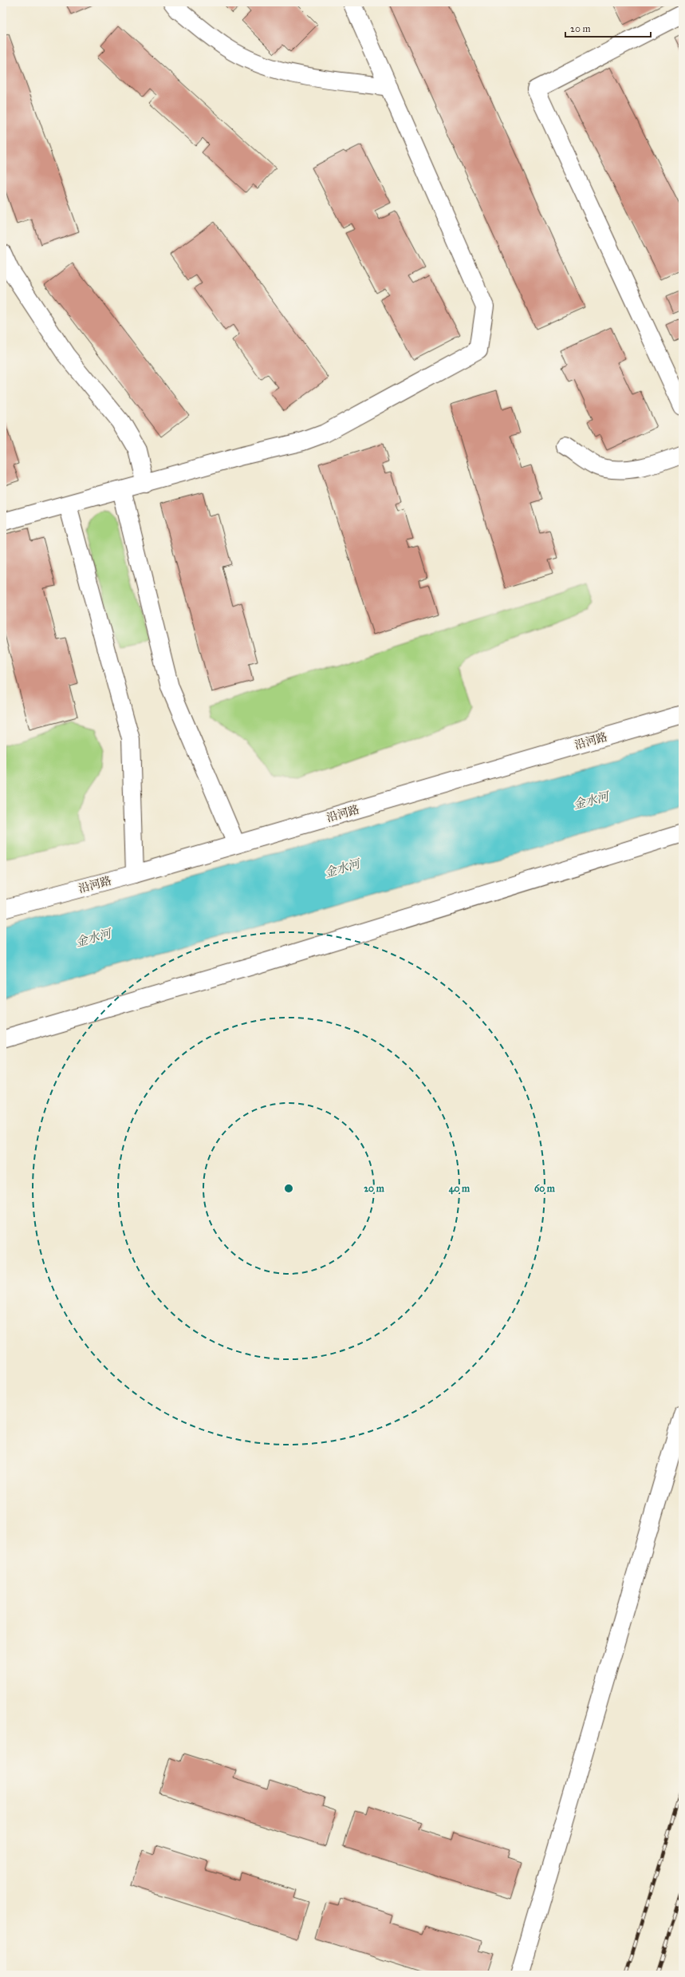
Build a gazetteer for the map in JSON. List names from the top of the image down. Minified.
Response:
{"streets":{"street":["沿河路"]},"water":["金水河"],"scale_bar":"20 m","rings":["20 m","40 m","60 m"]}
